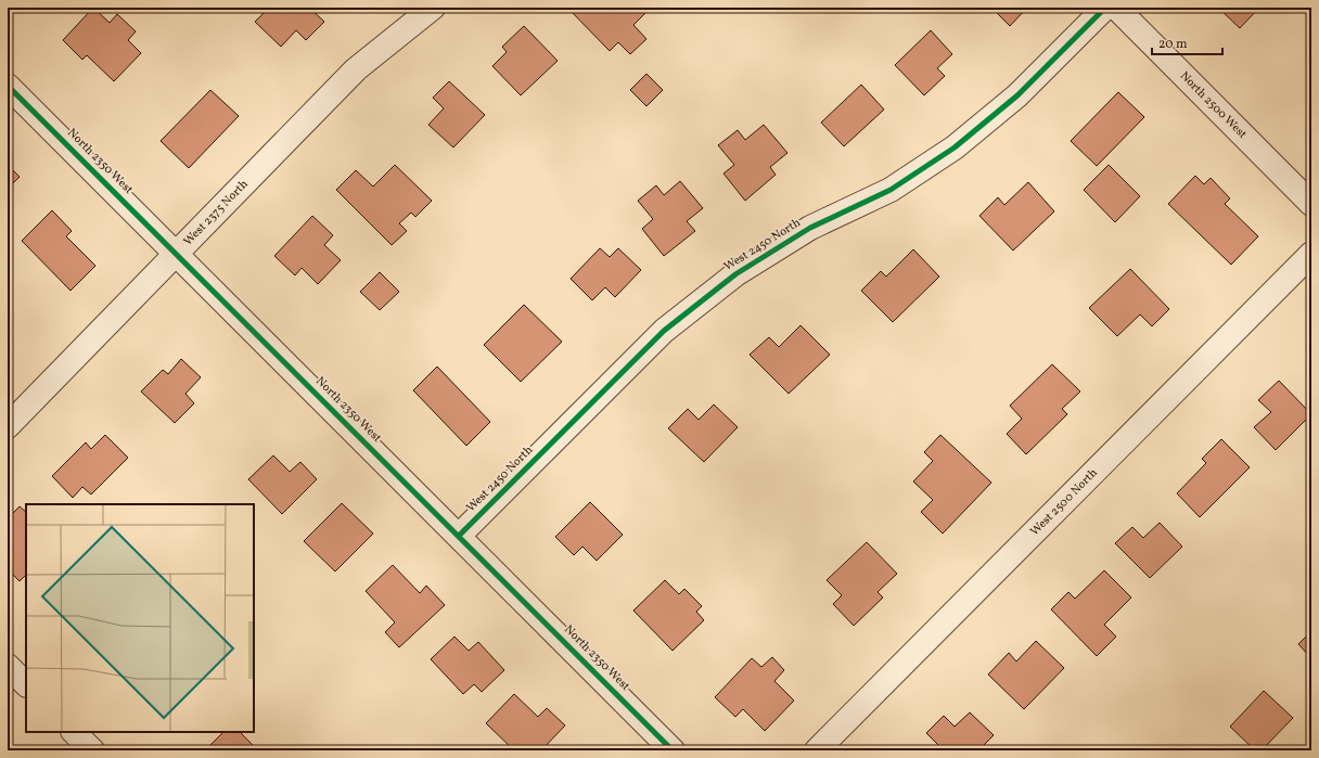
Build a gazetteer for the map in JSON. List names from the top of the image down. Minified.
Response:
{"streets":{"street":["North 2500 West","North 2350 West","West 2375 North","West 2450 North","West 2500 North"]},"crossings":[["North 2350 West","West 2375 North"],["North 2350 West","West 2450 North"]],"scale_bar":"20 m"}
